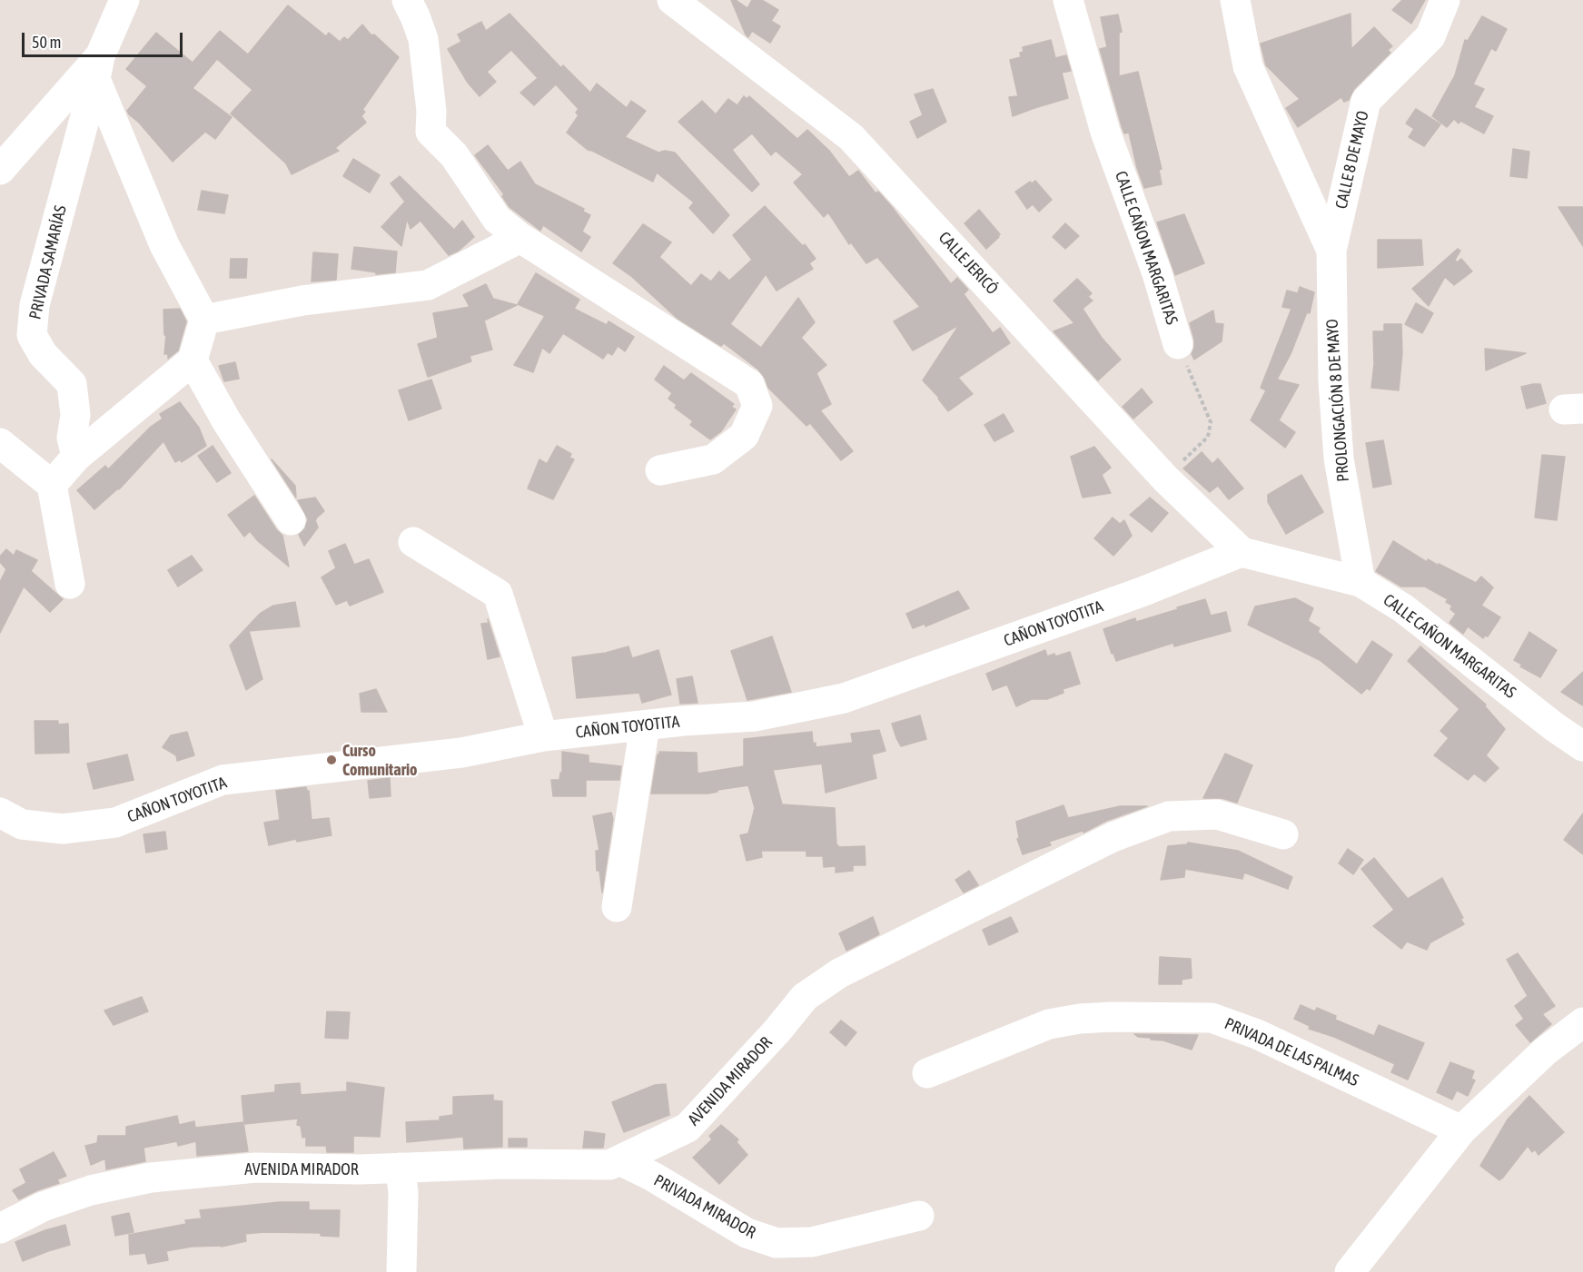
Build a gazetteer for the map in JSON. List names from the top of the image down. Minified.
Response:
{"streets":{"street":["CALLE 8 DE MAYO","CALLE CAÑON MARGARITAS","PRIVADA SAMARÍAS","CALLE JERICÓ","PROLONGACIÓN 8 DE MAYO","CAÑON TOYOTITA","PRIVADA DE LAS PALMAS","AVENIDA MIRADOR","PRIVADA MIRADOR"]},"crossings":[["CALLE 8 DE MAYO","PROLONGACIÓN 8 DE MAYO"],["CALLE CAÑON MARGARITAS","CALLE JERICÓ"],["CALLE CAÑON MARGARITAS","PROLONGACIÓN 8 DE MAYO"],["CALLE CAÑON MARGARITAS","CAÑON TOYOTITA"],["CALLE JERICÓ","CAÑON TOYOTITA"],["AVENIDA MIRADOR","PRIVADA MIRADOR"]],"places":["Curso Comunitario"],"scale_bar":"50 m"}
